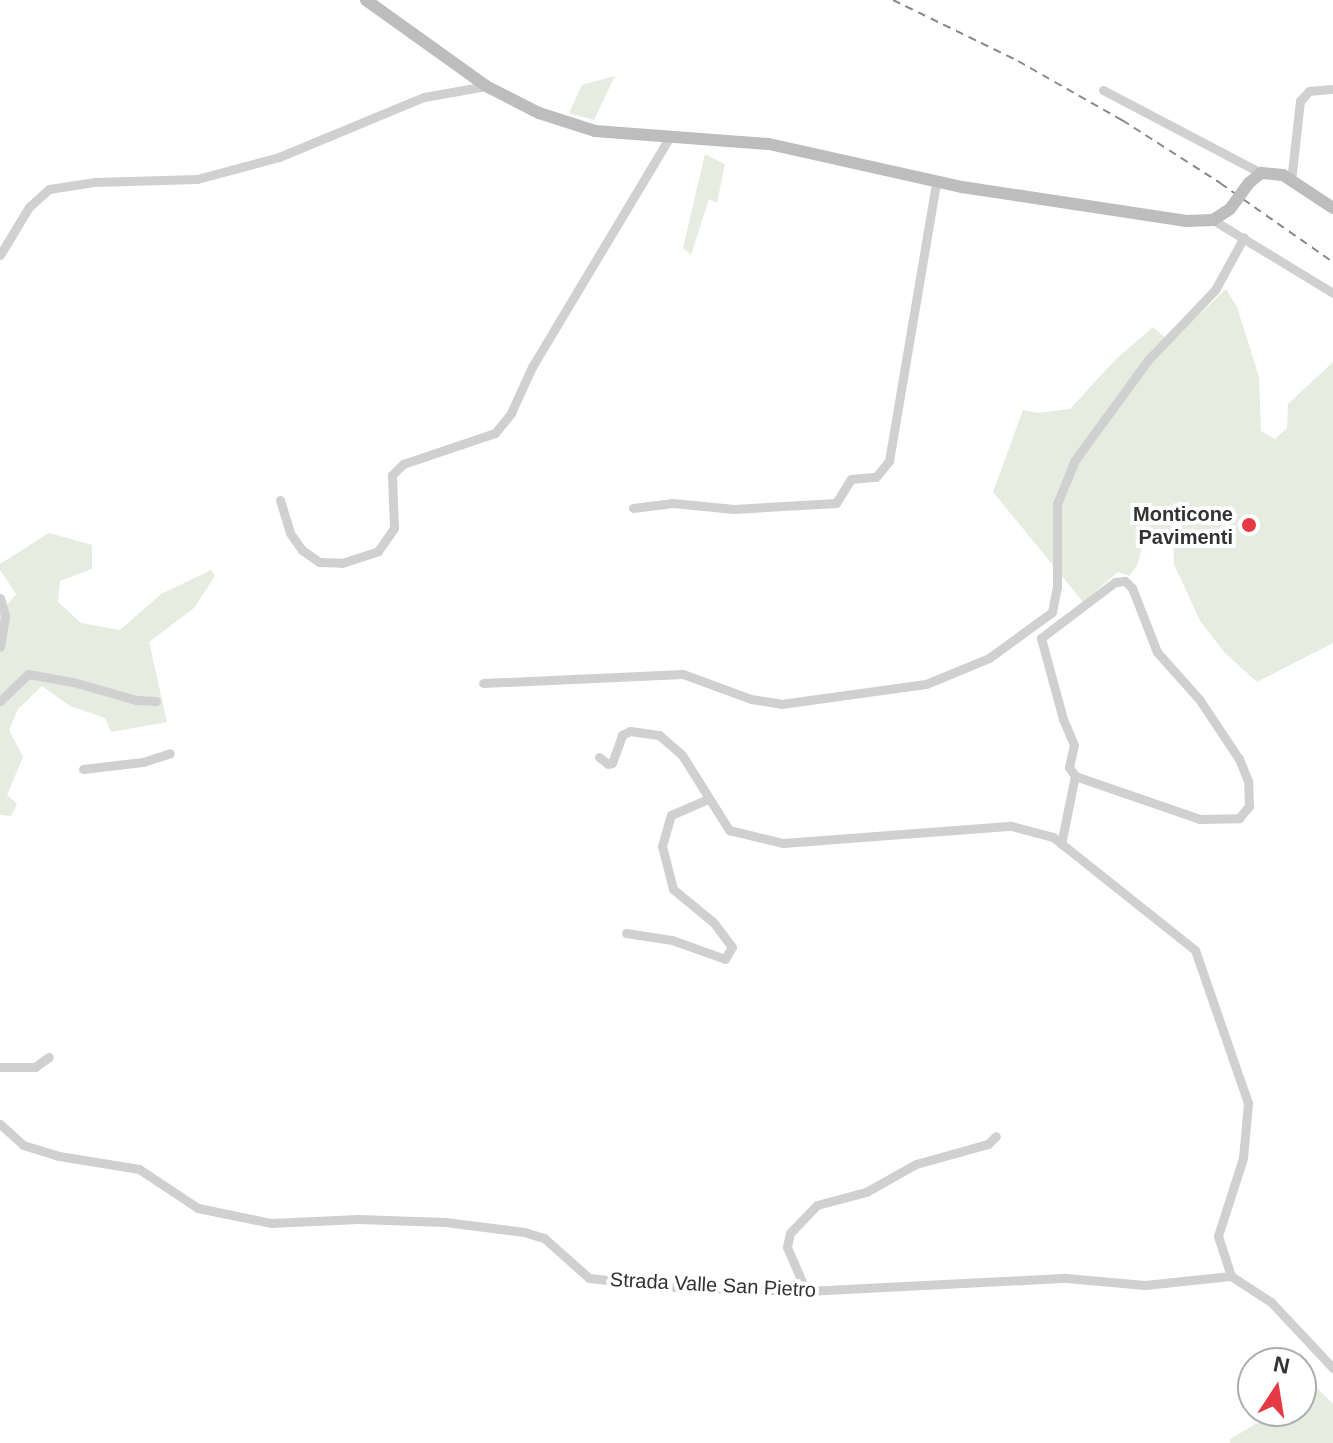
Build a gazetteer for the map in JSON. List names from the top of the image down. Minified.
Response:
{"streets":{"street":["Strada Valle San Pietro"]},"places":["Monticone Pavimenti"],"north":"top"}
